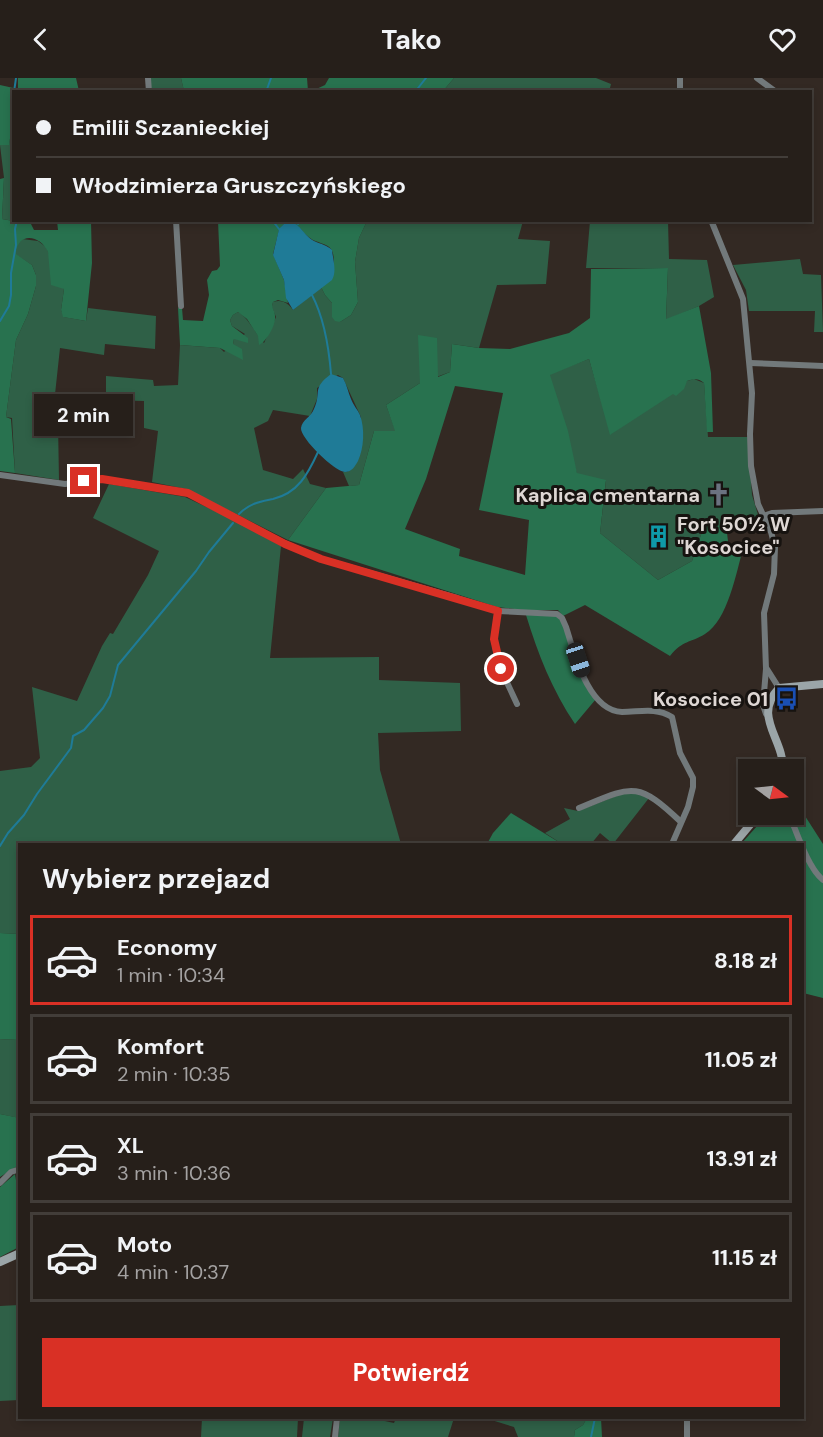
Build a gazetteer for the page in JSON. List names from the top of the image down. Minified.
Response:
{"places":{"church":["Kaplica cmentarna"],"building":["Fort 50½ W \"Kosocice\""],"bus stop":["Kosocice 01"]},"north":"right","page":{"header":"Tako","banner":["Emilii Sczanieckiej","Włodzimierza Gruszczyńskiego"],"bubble":"2 min","heading":"Wybierz przejazd","list":[{"name":"Economy","note":"1 min · 10:34","value":"8.18 zł"},{"name":"Komfort","note":"2 min · 10:35","value":"11.05 zł"},{"name":"XL","note":"3 min · 10:36","value":"13.91 zł"},{"name":"Moto","note":"4 min · 10:37","value":"11.15 zł"}],"buttons":"Potwierdź"}}
